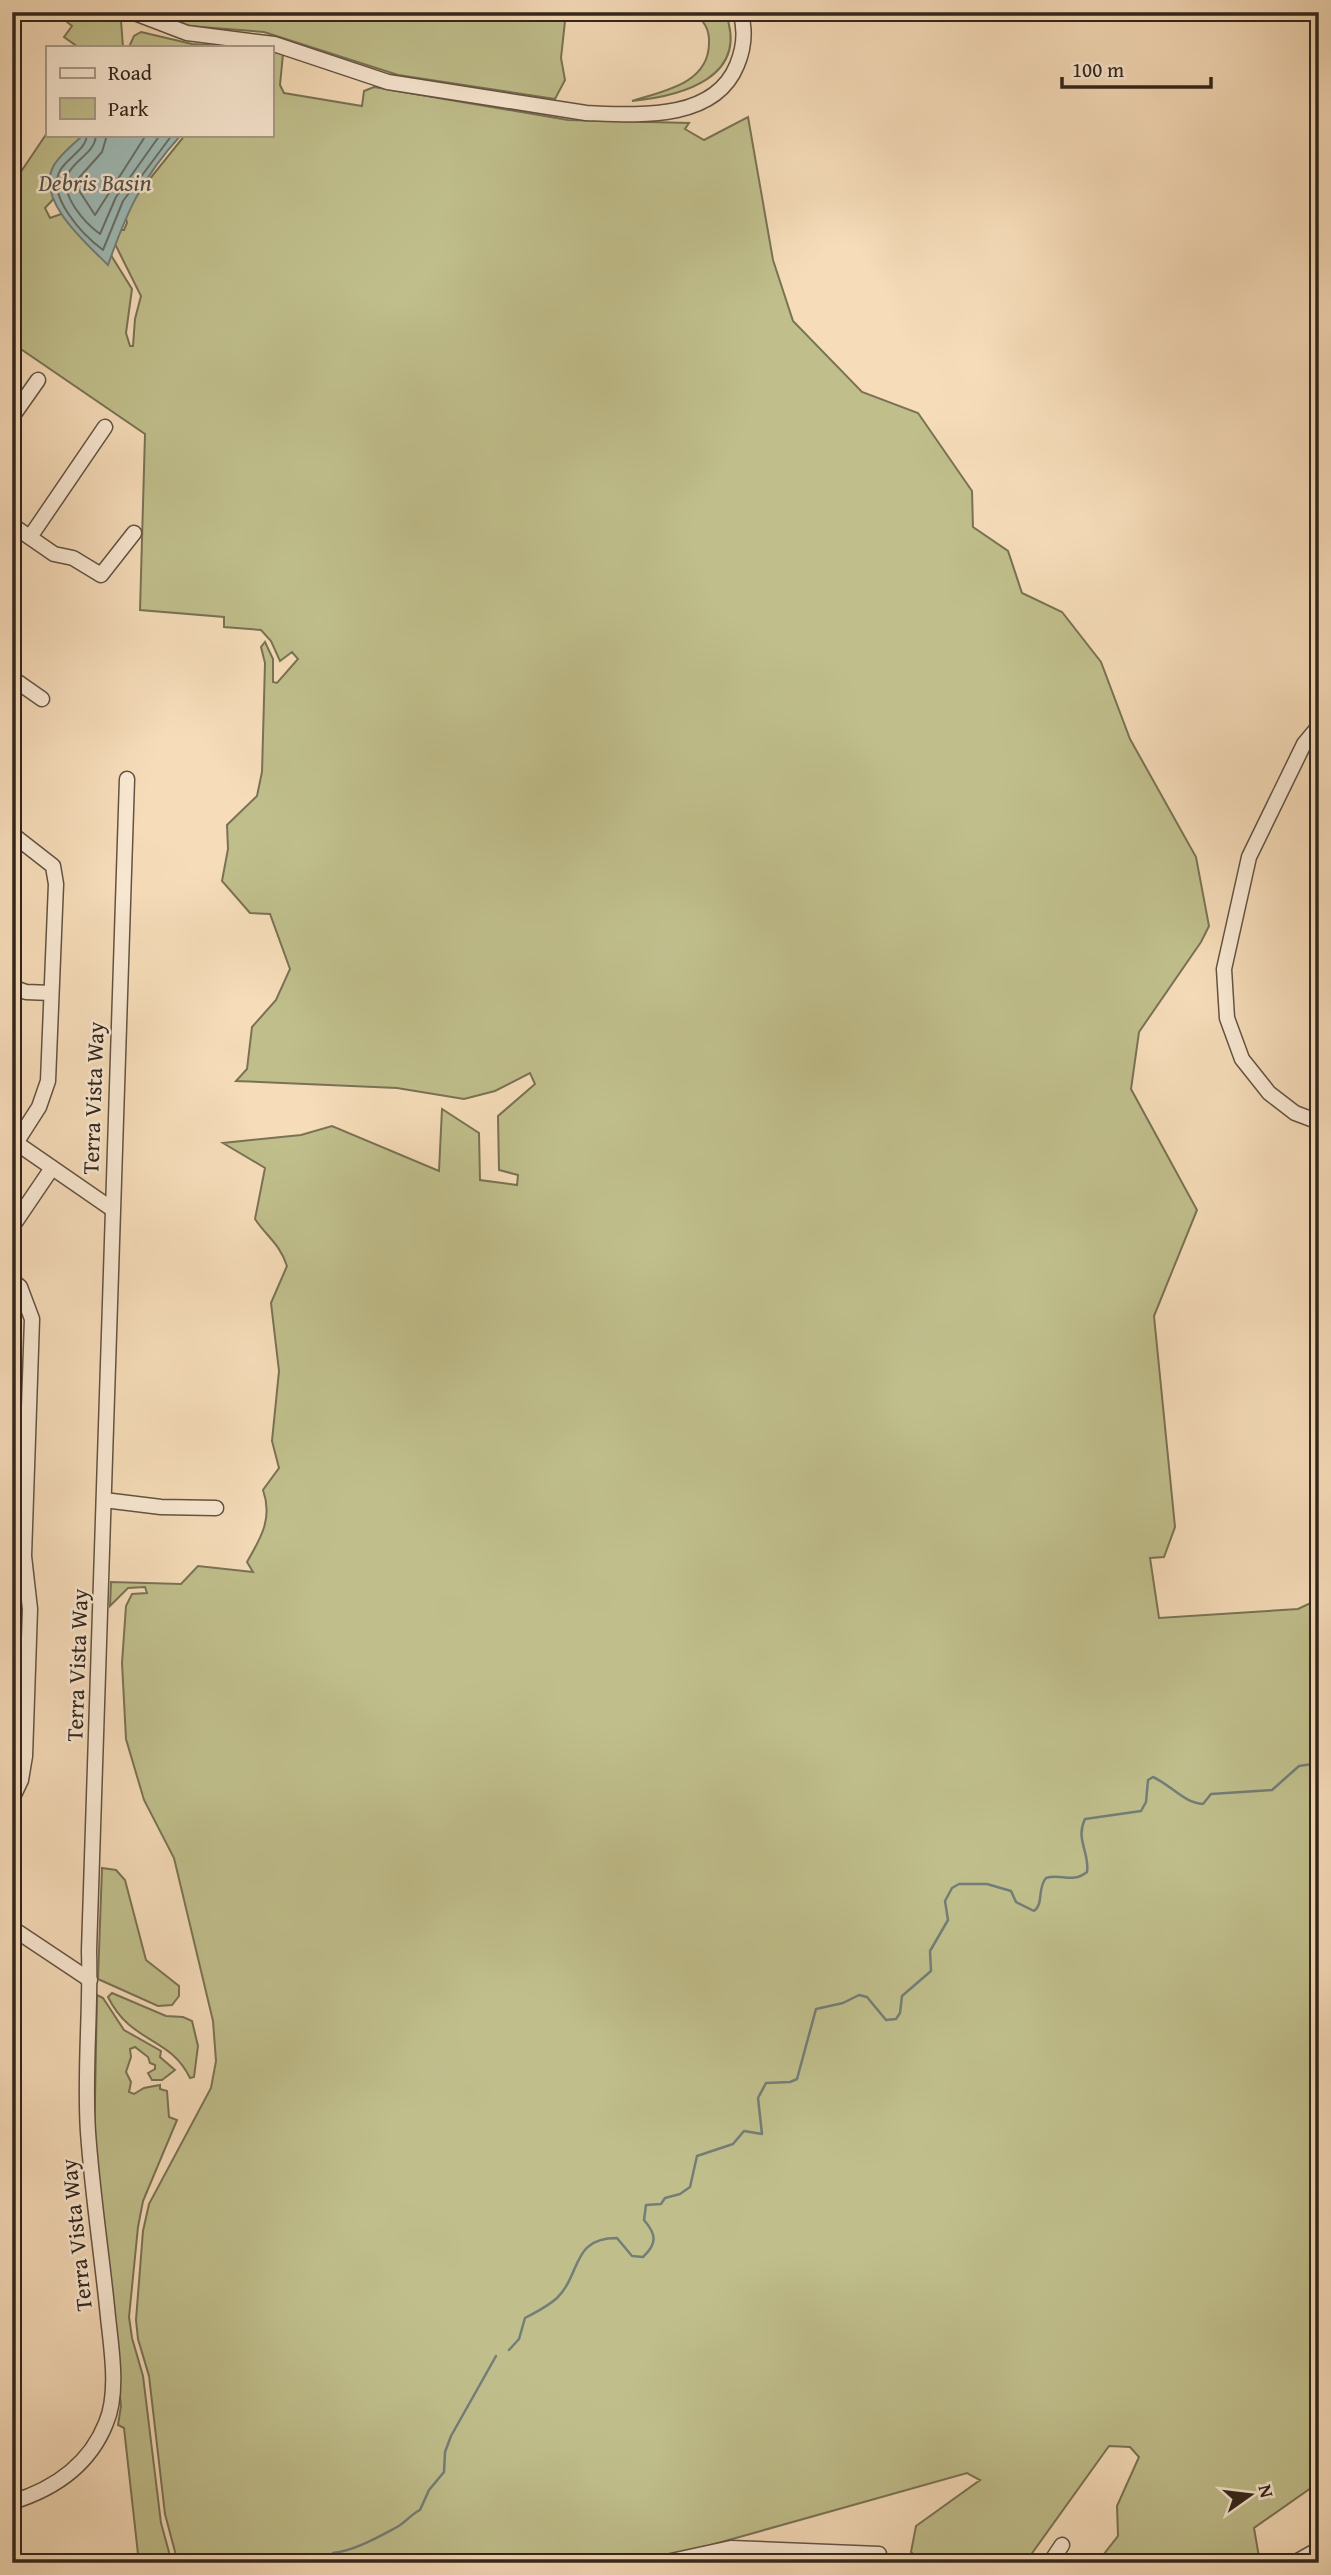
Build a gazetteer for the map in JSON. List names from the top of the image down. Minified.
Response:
{"streets":{"street":["Terra Vista Way"]},"water":["Debris Basin"],"legend":["Road","Park"],"scale_bar":"100 m","north":"right"}
